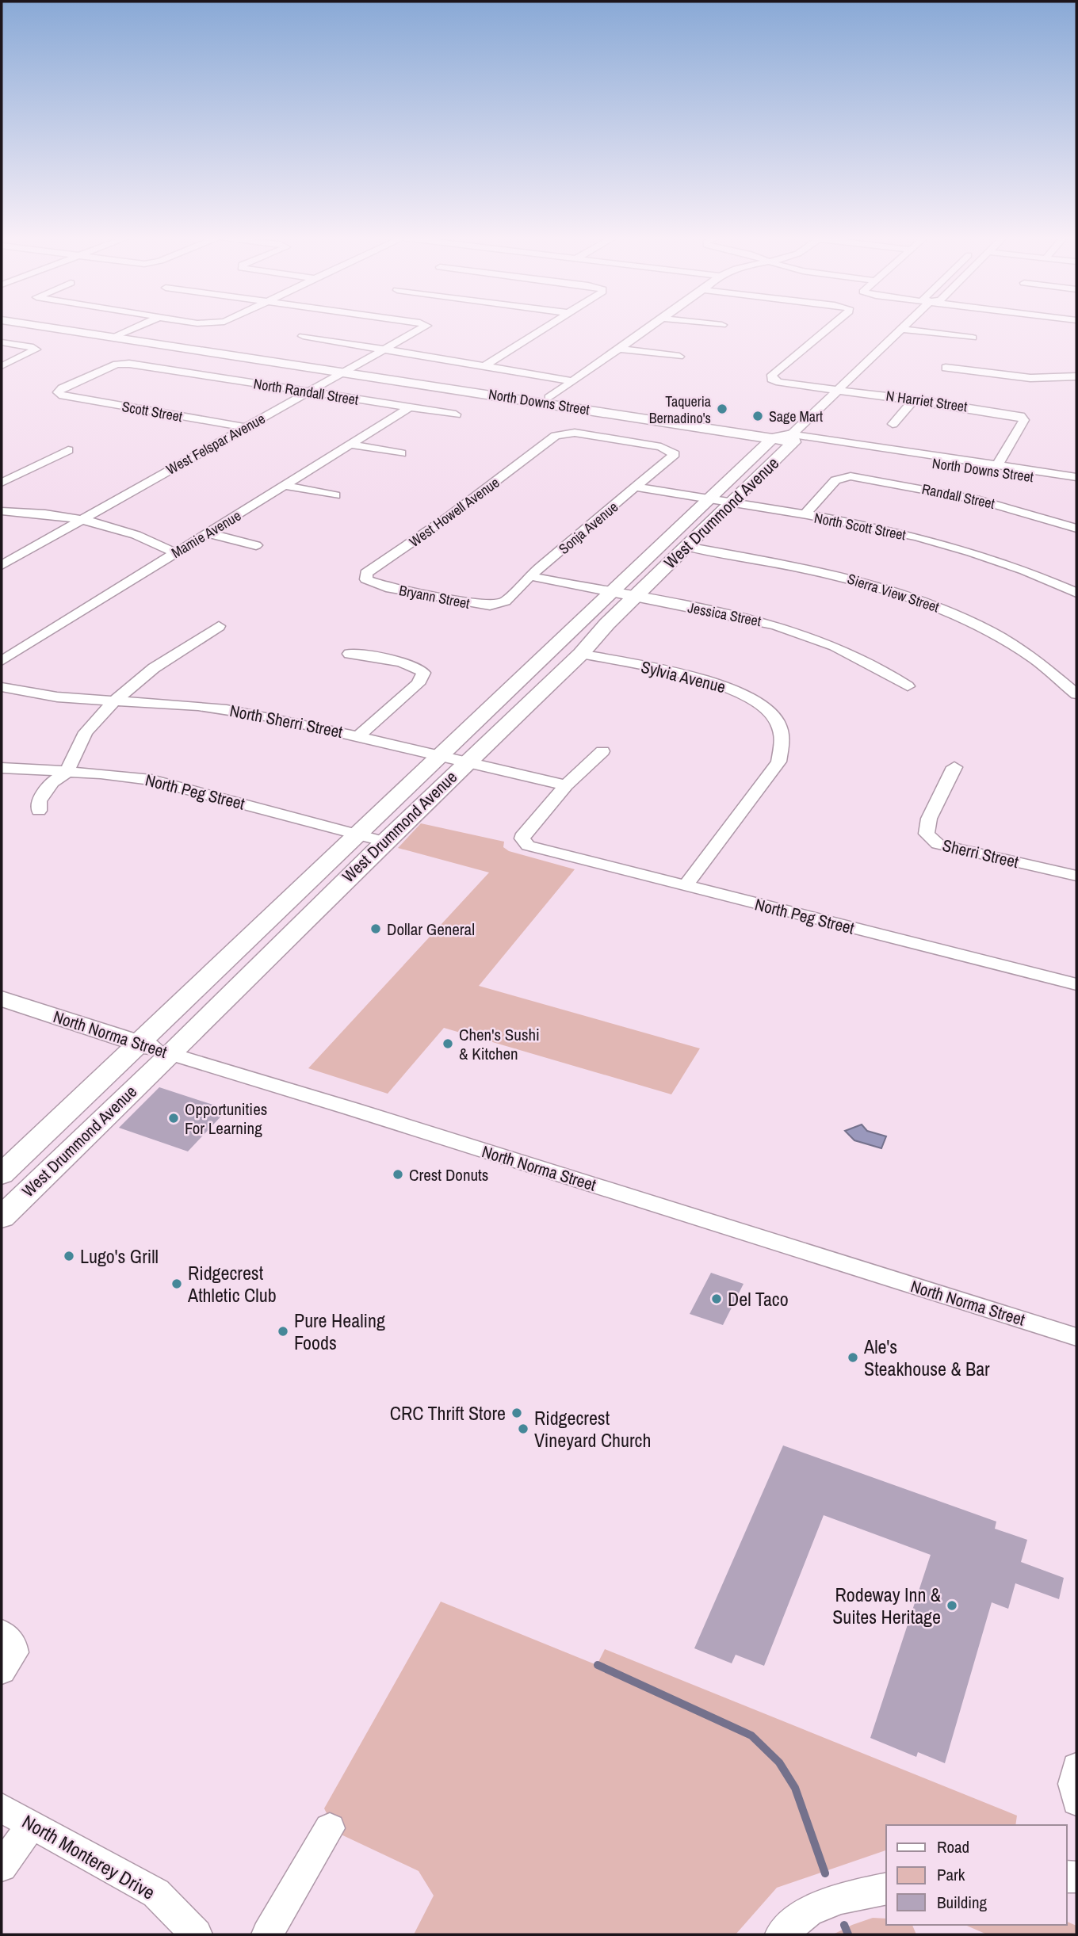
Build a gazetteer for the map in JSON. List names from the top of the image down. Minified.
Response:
{"streets":{"main road":["North Downs Street","West Drummond Avenue","North Norma Street"],"street":["North Randall Street","N Harriet Street","Scott Street","West Felspar Avenue","Randall Street","West Howell Avenue","North Scott Street","Sonja Avenue","Mamie Avenue","Sierra View Street","Bryann Street","Jessica Street","Sylvia Avenue","North Sherri Street","North Peg Street","Sherri Street","North Monterey Drive"]},"crossings":[["North Randall Street","Scott Street"],["North Randall Street","West Felspar Avenue"],["North Randall Street","Mamie Avenue"],["N Harriet Street","North Downs Street"],["N Harriet Street","West Drummond Avenue"],["North Downs Street","West Felspar Avenue"],["North Downs Street","West Drummond Avenue"],["Scott Street","West Felspar Avenue"],["Randall Street","North Scott Street"],["West Howell Avenue","Sonja Avenue"],["West Howell Avenue","Bryann Street"],["West Drummond Avenue","North Scott Street"],["West Drummond Avenue","Sierra View Street"],["West Drummond Avenue","Jessica Street"],["West Drummond Avenue","Sylvia Avenue"],["West Drummond Avenue","North Sherri Street"],["West Drummond Avenue","North Peg Street"],["West Drummond Avenue","North Norma Street"],["North Scott Street","Sonja Avenue"],["Sonja Avenue","Bryann Street"],["Sonja Avenue","Jessica Street"],["Sylvia Avenue","North Peg Street"]],"places":["Taqueria Bernadino's","Sage Mart","Dollar General","Chen's Sushi & Kitchen","Opportunities For Learning","Crest Donuts","Lugo's Grill","Ridgecrest Athletic Club","Del Taco","Pure Healing Foods","Ale's Steakhouse & Bar","CRC Thrift Store","Ridgecrest Vineyard Church","Rodeway Inn & Suites Heritage"],"legend":["Road","Park","Building"]}
